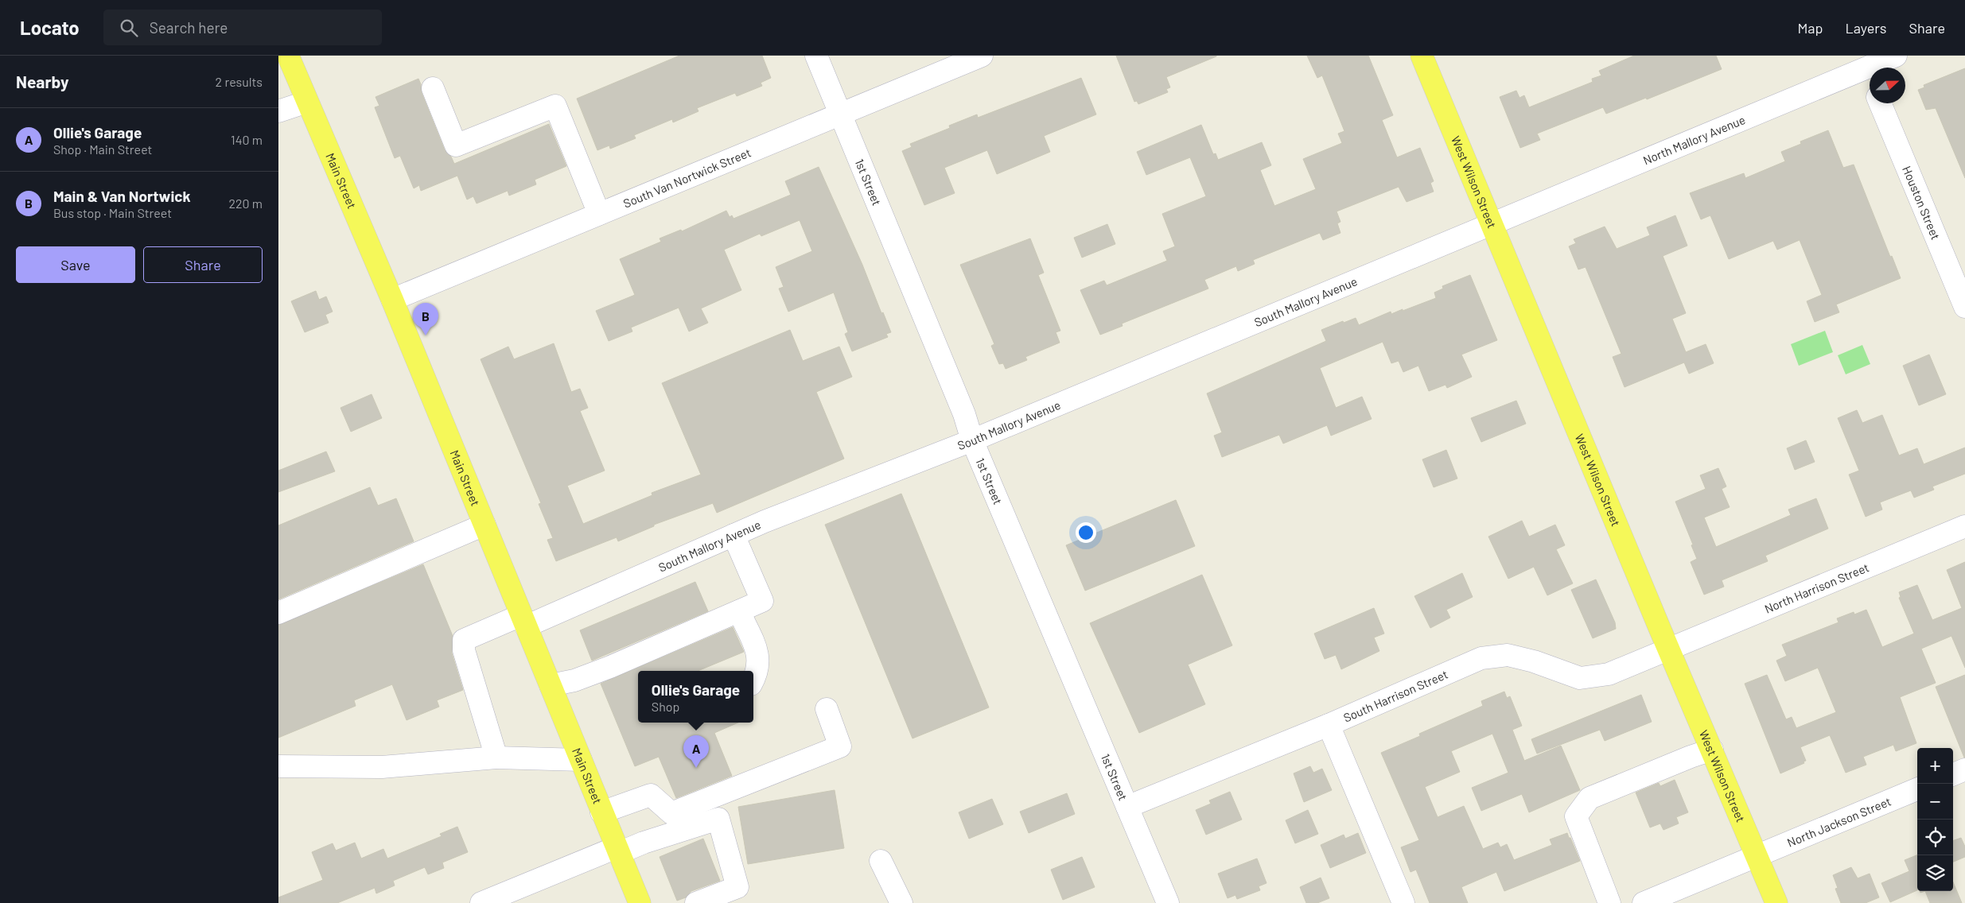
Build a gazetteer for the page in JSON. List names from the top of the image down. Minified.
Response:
{"streets":{"main road":["Main Street","West Wilson Street"],"street":["North Mallory Avenue","South Van Nortwick Street","1st Street","Houston Street","South Mallory Avenue","North Harrison Street","South Harrison Street","North Jackson Street"]},"crossings":[["North Mallory Avenue","West Wilson Street"],["North Mallory Avenue","South Mallory Avenue"],["South Van Nortwick Street","Main Street"],["South Van Nortwick Street","1st Street"],["Main Street","South Mallory Avenue"],["1st Street","South Mallory Avenue"],["1st Street","South Harrison Street"],["West Wilson Street","South Mallory Avenue"],["West Wilson Street","North Harrison Street"],["West Wilson Street","South Harrison Street"],["West Wilson Street","North Jackson Street"],["North Harrison Street","South Harrison Street"]],"north":"right","page":{"header":"Locato","search":"Search here","nav":["Map","Layers","Share"],"heading":["Nearby","2 results"],"list":[{"mark":"A","name":"Ollie's Garage","note":"Shop · Main Street","value":"140 m"},{"mark":"B","name":"Main & Van Nortwick","note":"Bus stop · Main Street","value":"220 m"}],"buttons":["Save","Share"],"pins":["B","A"],"popup":["Ollie's Garage","Shop"],"map_buttons":["+","−"]}}
